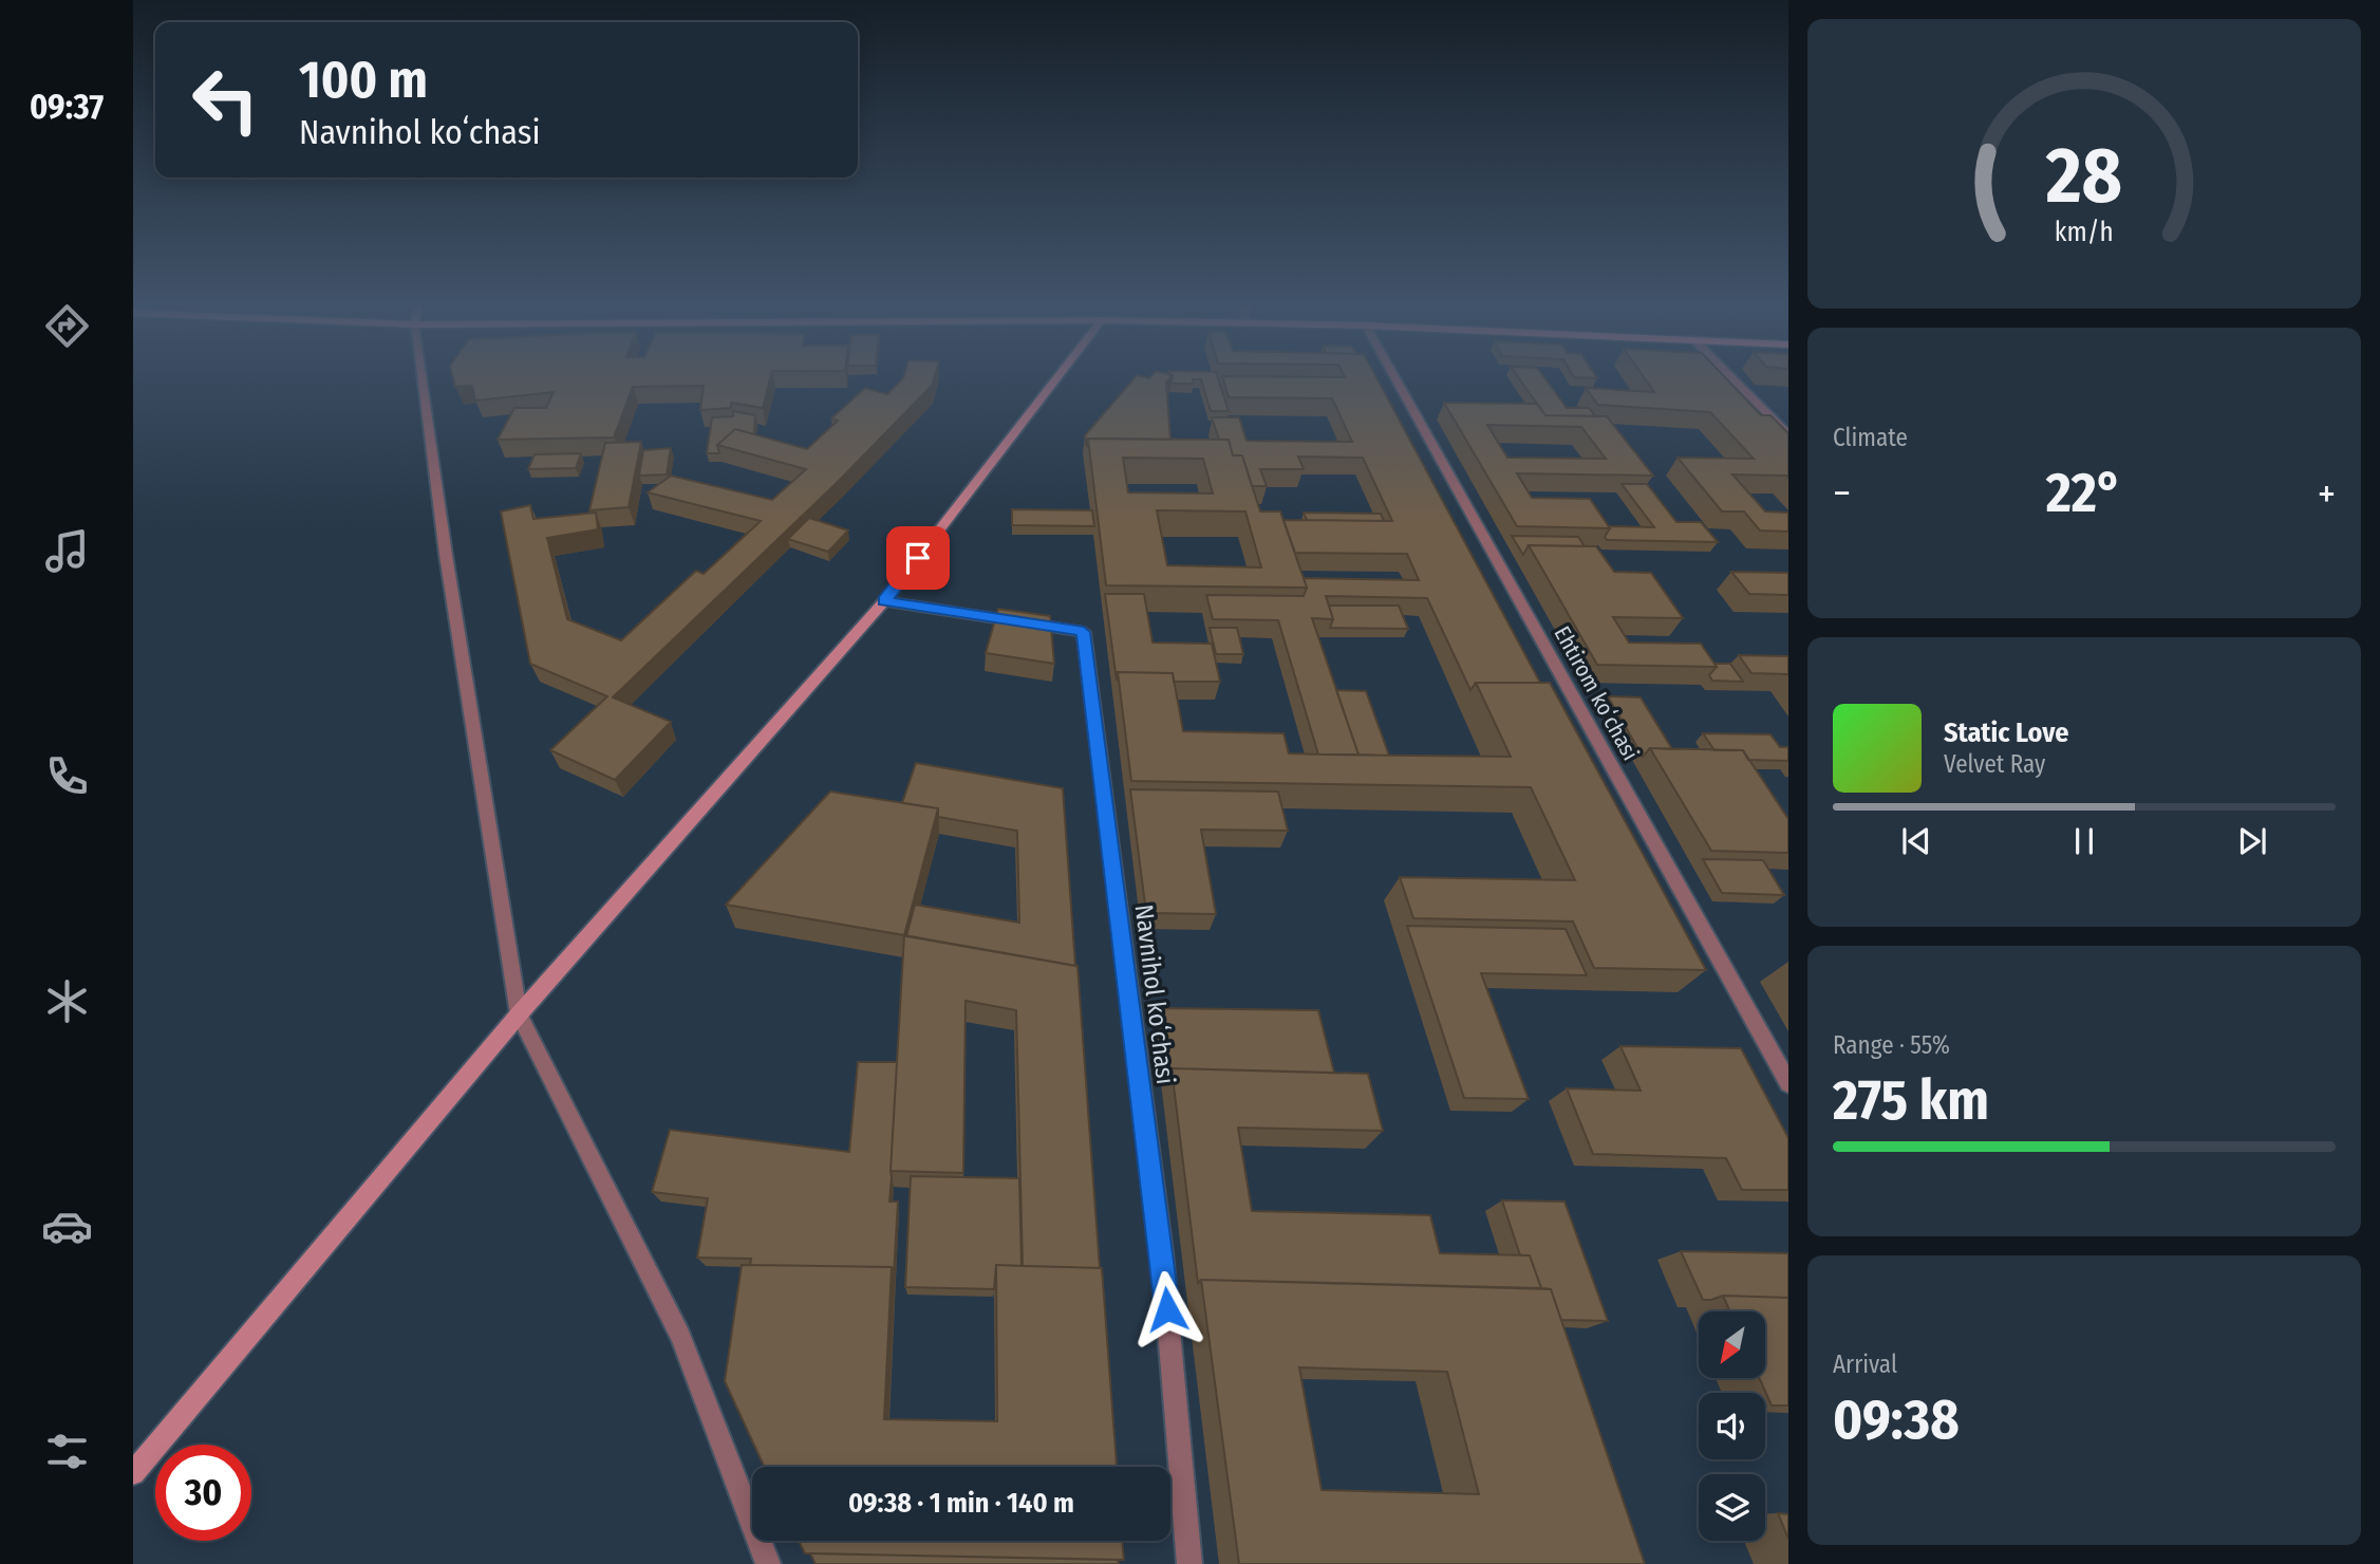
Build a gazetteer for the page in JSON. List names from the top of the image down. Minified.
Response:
{"streets":{"street":["Ehtirom koʻchasi","Navnihol koʻchasi"]},"north":"bottom left","page":{"tabs":"09:37","turn":["100 m","Navnihol koʻchasi"],"tile":["Climate",["Range · 55%","275 km"],["Arrival","09:38"]],"heat":["−","22°","+"],"song":["Static Love","Velvet Ray"],"limit":"30","trip":"09:38 · 1 min · 140 m","gauge":["28","km/h"]}}
